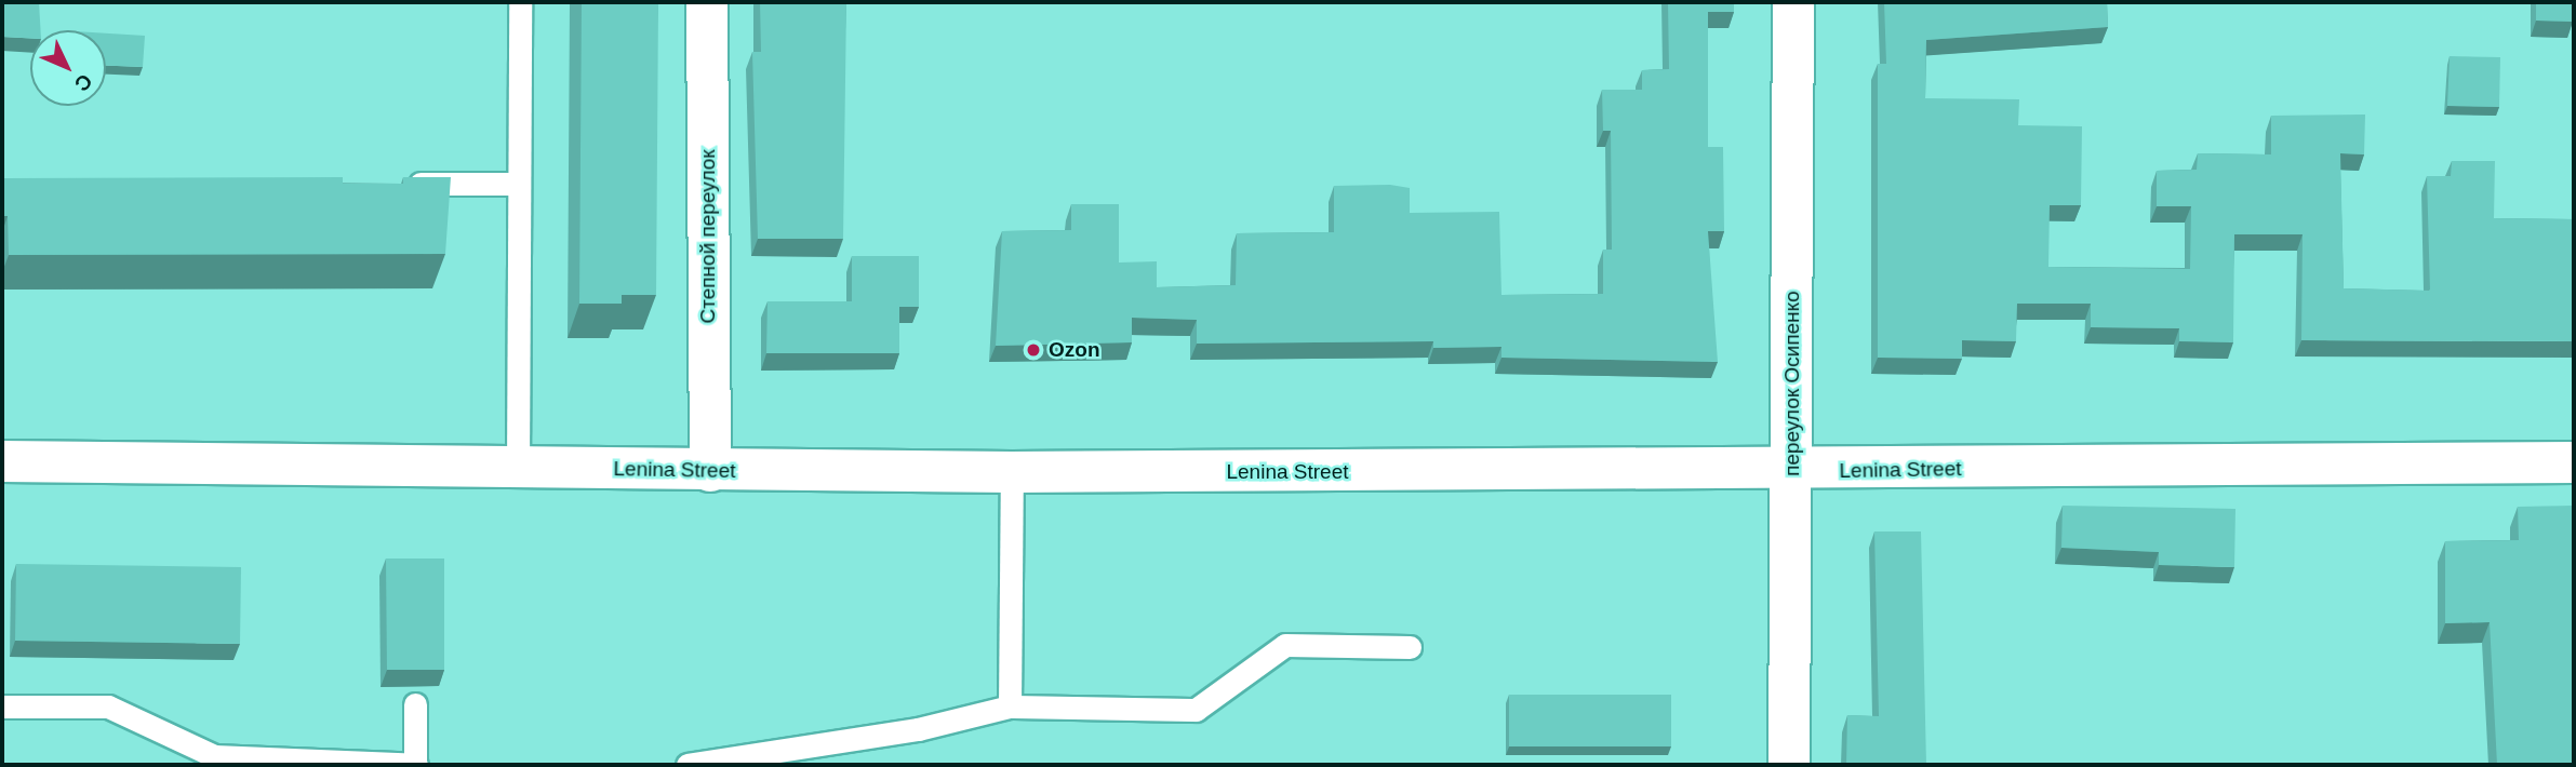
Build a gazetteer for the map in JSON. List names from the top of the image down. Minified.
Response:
{"streets":{"street":["Степной переулок","переулок Осипенко","Lenina Street"]},"crossings":[["Степной переулок","Lenina Street"],["переулок Осипенко","Lenina Street"]],"places":["Ozon"],"north":"bottom right"}
